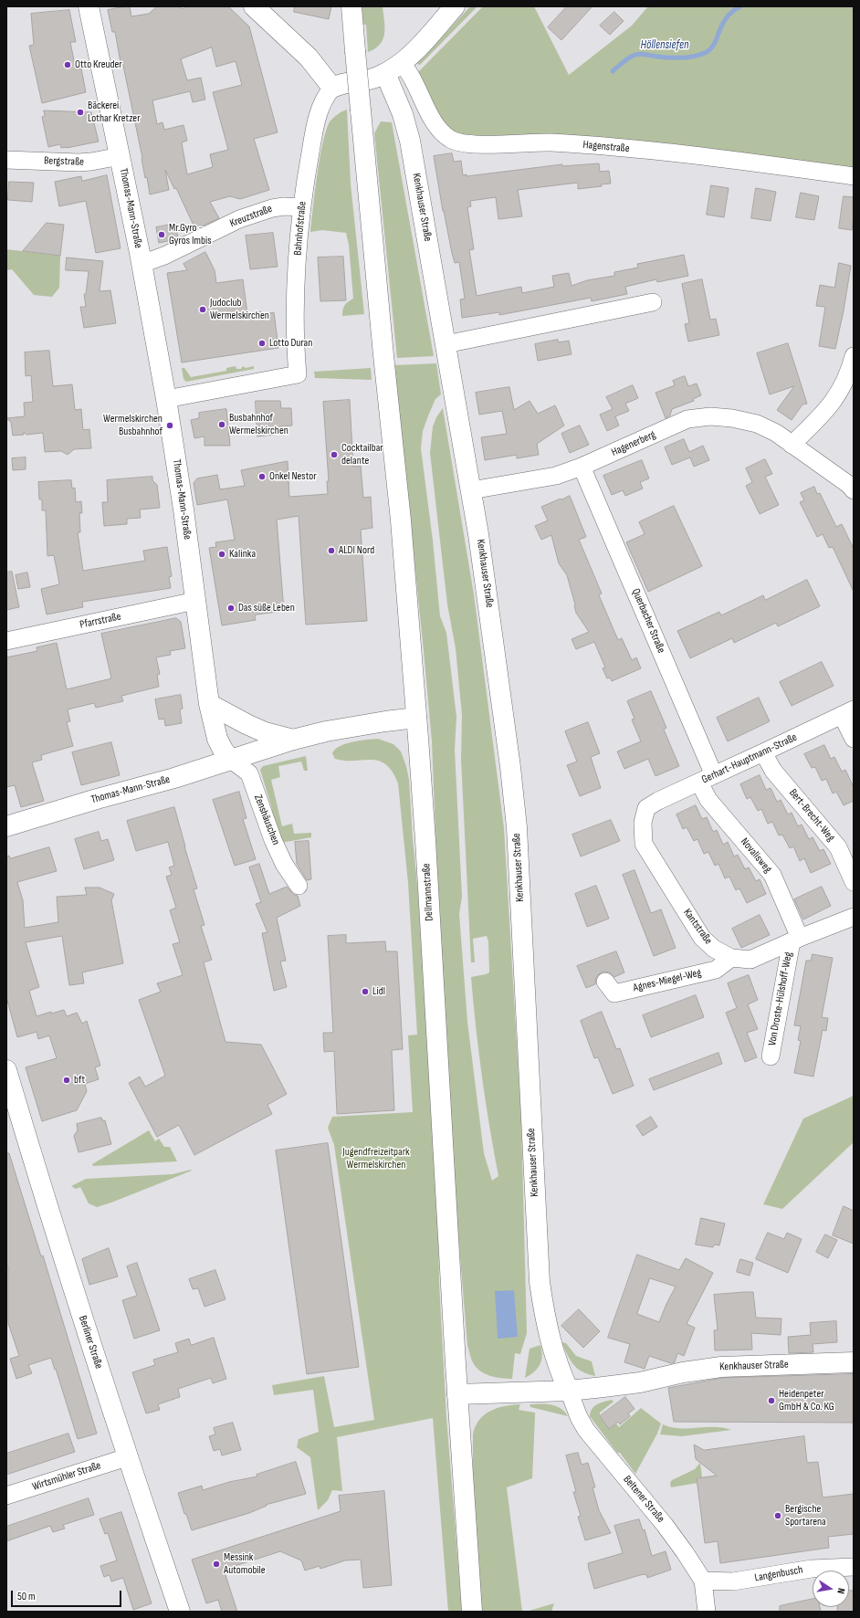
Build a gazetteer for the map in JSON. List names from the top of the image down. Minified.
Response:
{"streets":{"street":["Hagenstraße","Bergstraße","Kenkhauser Straße","Thomas-Mann-Straße","Kreuzstraße","Bahnhofstraße","Hagenerberg","Pfarrstraße","Querbacher Straße","Gerhart-Hauptmann-Straße","Bert-Brecht-Weg","Zenshäuschen","Novalisweg","Dellmannstraße","Kantstraße","Agnes-Miegel-Weg","Von Droste-Hülshoff-Weg","Berliner Straße","Wirtsmühler Straße","Beltener Straße","Langenbusch"]},"crossings":[["Hagenstraße","Kenkhauser Straße"],["Bergstraße","Thomas-Mann-Straße"],["Kenkhauser Straße","Hagenerberg"],["Kenkhauser Straße","Dellmannstraße"],["Kenkhauser Straße","Beltener Straße"],["Thomas-Mann-Straße","Kreuzstraße"],["Thomas-Mann-Straße","Bahnhofstraße"],["Thomas-Mann-Straße","Pfarrstraße"],["Thomas-Mann-Straße","Zenshäuschen"],["Kreuzstraße","Bahnhofstraße"],["Hagenerberg","Querbacher Straße"],["Querbacher Straße","Gerhart-Hauptmann-Straße"],["Querbacher Straße","Novalisweg"],["Gerhart-Hauptmann-Straße","Bert-Brecht-Weg"],["Gerhart-Hauptmann-Straße","Novalisweg"],["Gerhart-Hauptmann-Straße","Kantstraße"],["Novalisweg","Kantstraße"],["Novalisweg","Von Droste-Hülshoff-Weg"],["Kantstraße","Agnes-Miegel-Weg"],["Kantstraße","Von Droste-Hülshoff-Weg"],["Berliner Straße","Wirtsmühler Straße"],["Beltener Straße","Langenbusch"]],"water":["Höllensiefen"],"parks":["Jugendfreizeitpark Wermelskirchen"],"places":["Otto Kreuder","Bäckerei Lothar Kretzer","Mr.Gyro - Gyros Imbis","Judoclub Wermelskirchen","Lotto Duran","Busbahnhof Wermelskirchen","Wermelskirchen Busbahnhof","Cocktailbar delante","Onkel Nestor","ALDI Nord","Kalinka","Das süße Leben","Lidl","bft","Heidenpeter GmbH & Co. KG","Bergische Sportarena","Messink Automobile"],"scale_bar":"50 m","north":"right"}
